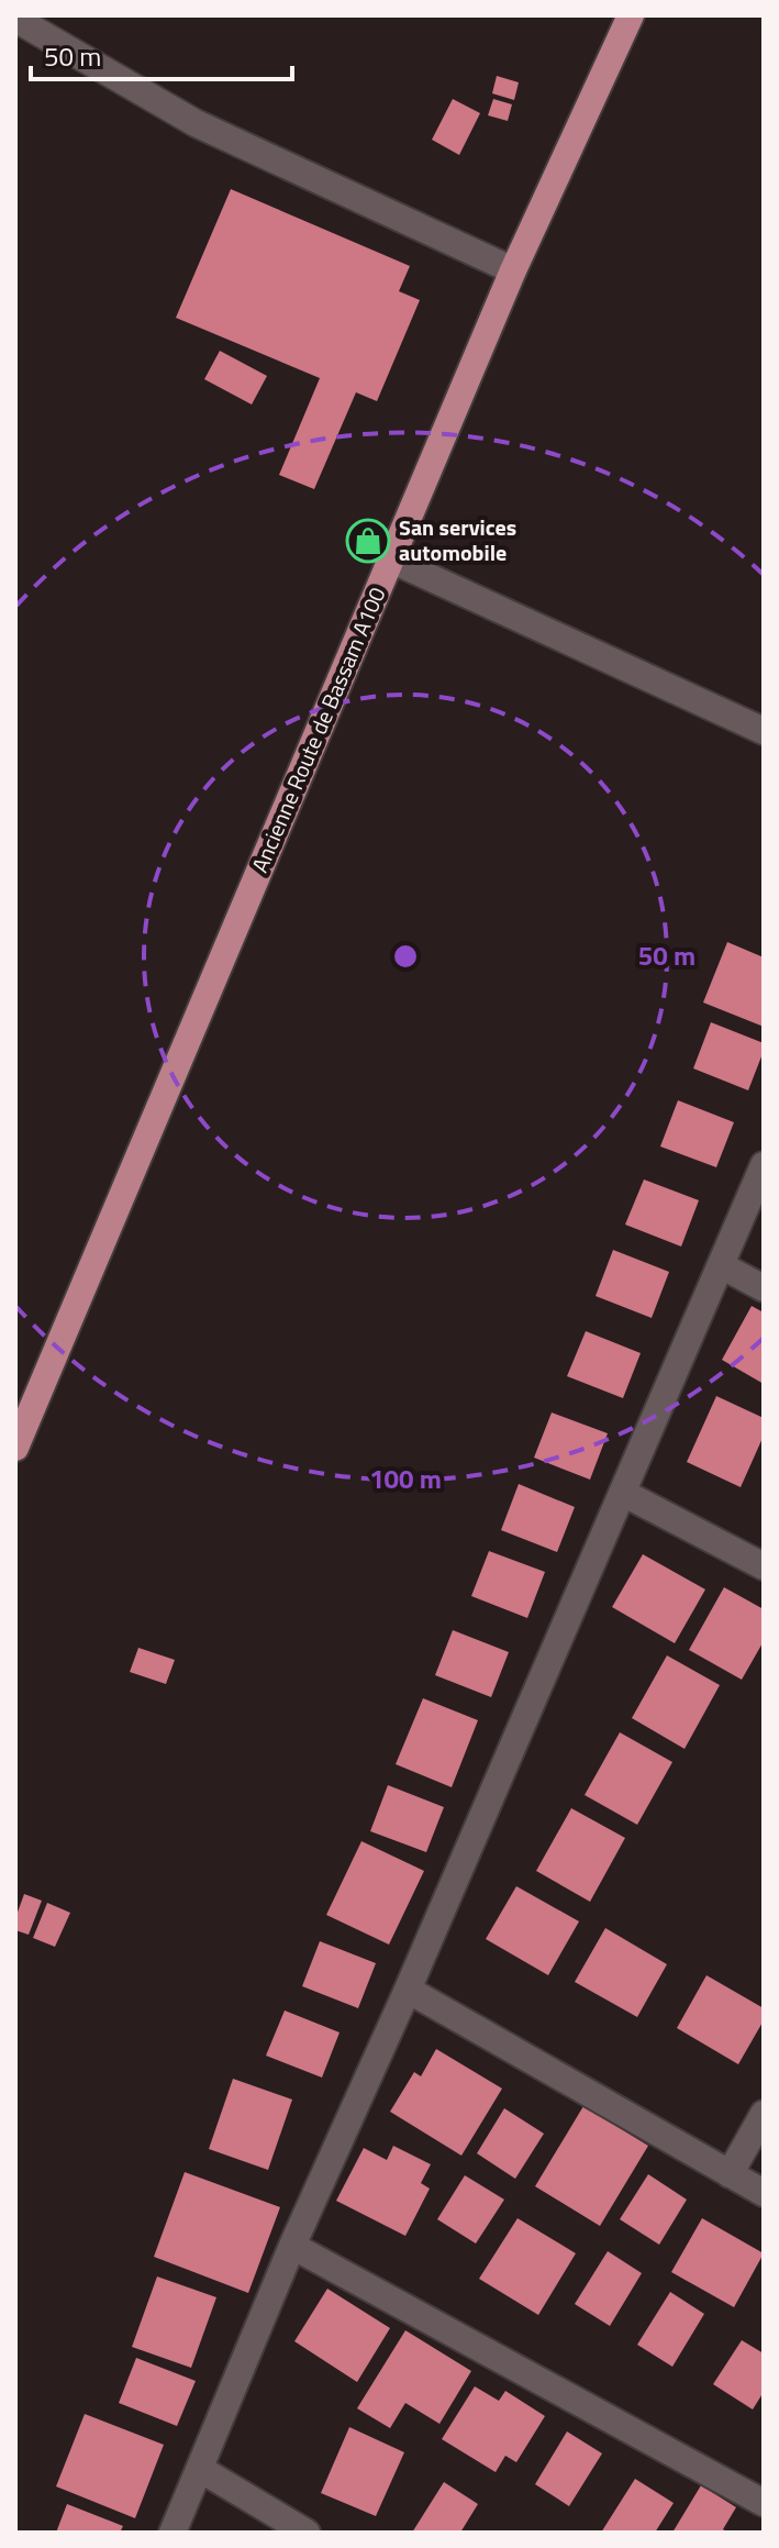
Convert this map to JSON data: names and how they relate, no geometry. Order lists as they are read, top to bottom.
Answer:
{
  "streets": {
    "main road": ["Ancienne Route de Bassam A100"]
  },
  "places": {
    "shop": ["San services automobile"]
  },
  "scale_bar": "50 m",
  "rings": ["50 m", "100 m"]
}
